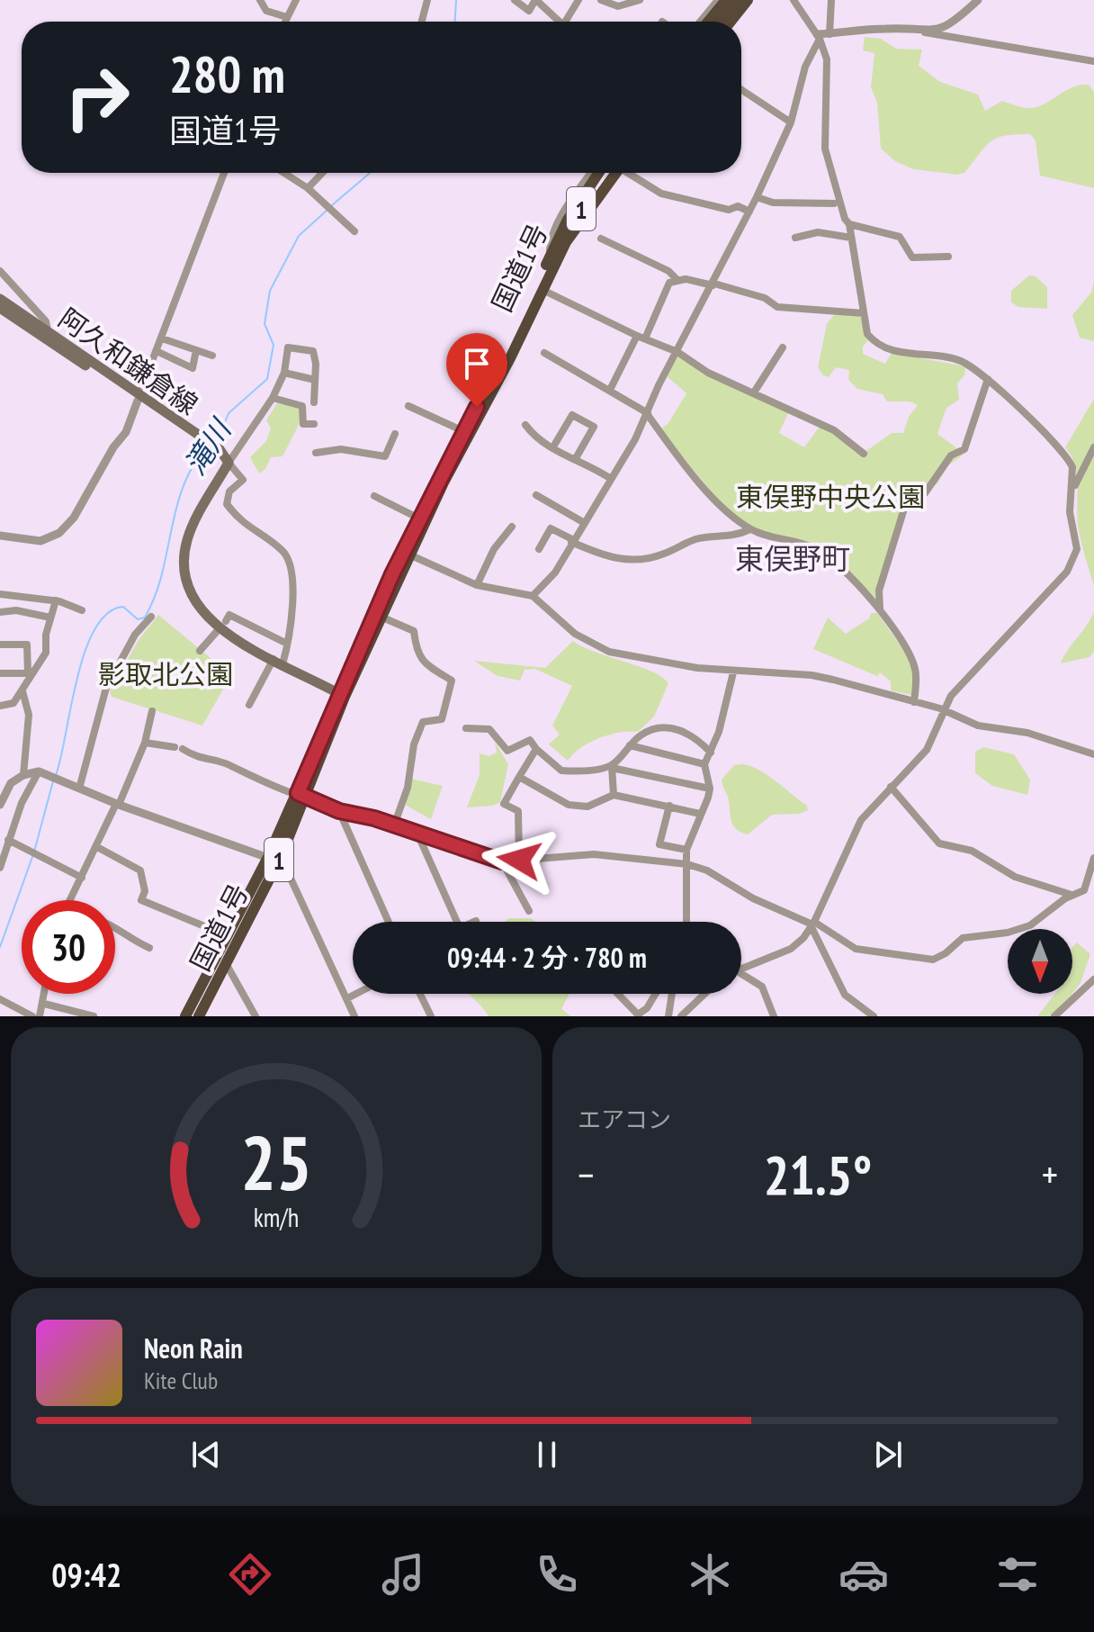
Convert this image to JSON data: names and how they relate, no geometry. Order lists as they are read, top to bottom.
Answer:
{
  "streets": {
    "highway": ["1", "国道1号"],
    "main road": ["阿久和鎌倉線"]
  },
  "crossings": [
    ["1", "国道1号"]
  ],
  "districts": ["東俣野町"],
  "water": ["滝川"],
  "parks": ["東俣野中央公園", "影取北公園"],
  "north": "bottom",
  "page": {
    "turn": ["280 m", "国道1号"],
    "limit": "30",
    "trip": "09:44 · 2 分 · 780 m",
    "tile": "エアコン",
    "heat": ["−", "21.5°", "+"],
    "song": ["Neon Rain", "Kite Club"],
    "tabs": "09:42",
    "gauge": ["25", "km/h"]
  }
}
